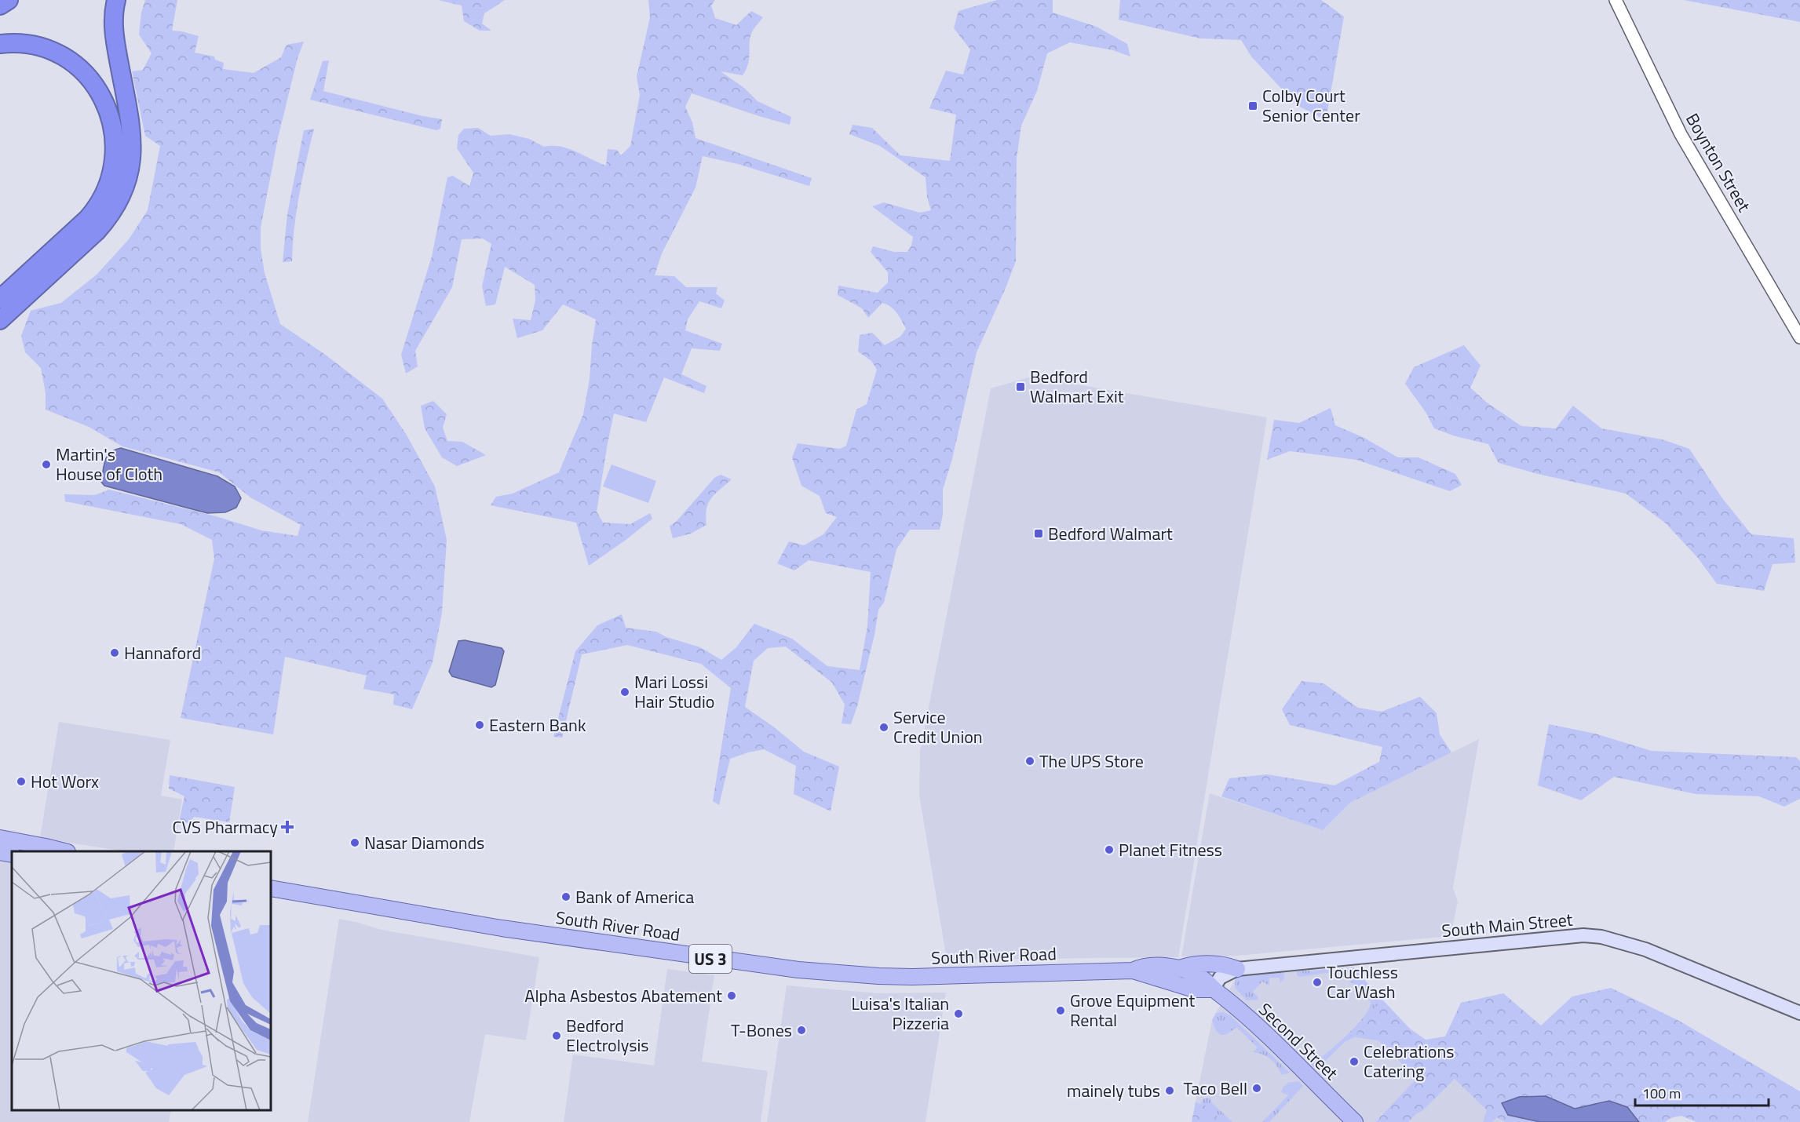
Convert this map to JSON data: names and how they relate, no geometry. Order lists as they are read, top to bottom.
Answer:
{
  "streets": {
    "main road": [
      "South Main Street",
      "South River Road",
      "US 3",
      "Second Street"
    ],
    "street": ["Boynton Street"]
  },
  "crossings": [
    ["South Main Street", "South River Road"],
    ["South Main Street", "Second Street"],
    ["South River Road", "Second Street"]
  ],
  "places": {
    "transit": ["Colby Court Senior Center", "Bedford Walmart Exit", "Bedford Walmart"],
    "other": [
      "Martin's House of Cloth",
      "Hannaford",
      "Mari Lossi Hair Studio",
      "Eastern Bank",
      "Service Credit Union",
      "The UPS Store",
      "Hot Worx",
      "Nasar Diamonds",
      "Planet Fitness",
      "Bank of America",
      "Touchless Car Wash",
      "Alpha Asbestos Abatement",
      "Grove Equipment Rental",
      "Luisa's Italian Pizzeria",
      "T-Bones",
      "Bedford Electrolysis",
      "Celebrations Catering",
      "Taco Bell",
      "mainely tubs"
    ],
    "health": ["CVS Pharmacy"]
  },
  "scale_bar": "100 m"
}
